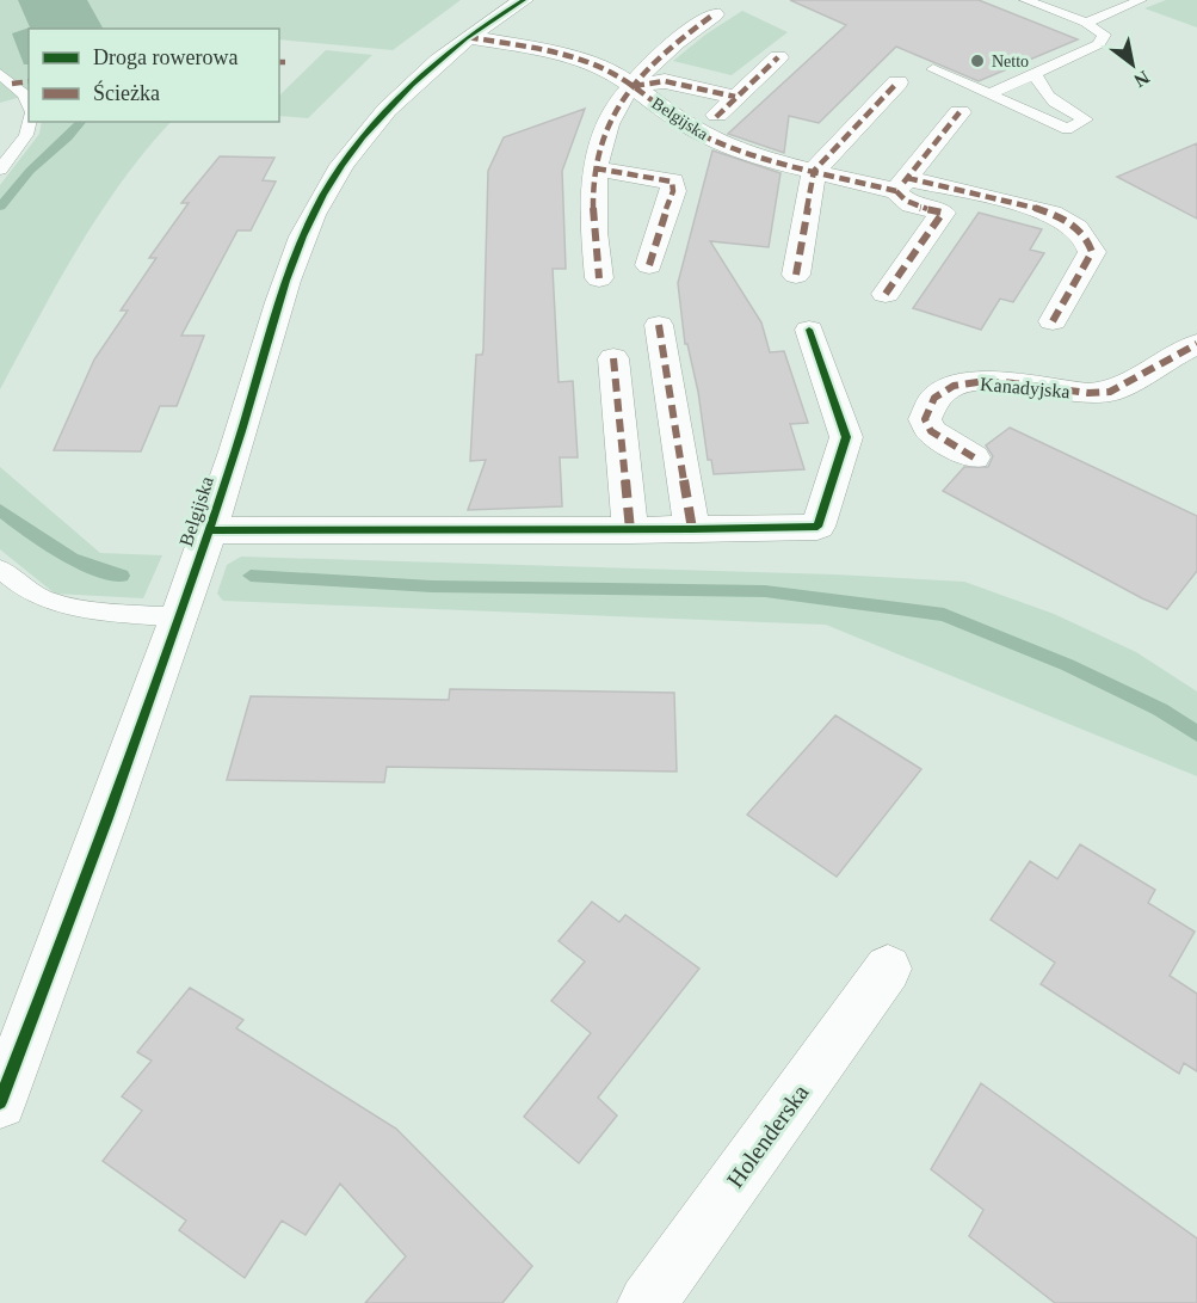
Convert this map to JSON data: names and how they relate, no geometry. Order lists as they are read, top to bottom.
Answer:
{
  "streets": {
    "street": ["Belgijska", "Kanadyjska", "Holenderska"]
  },
  "places": ["Netto"],
  "legend": ["Droga rowerowa", "Ścieżka"],
  "north": "bottom right"
}
